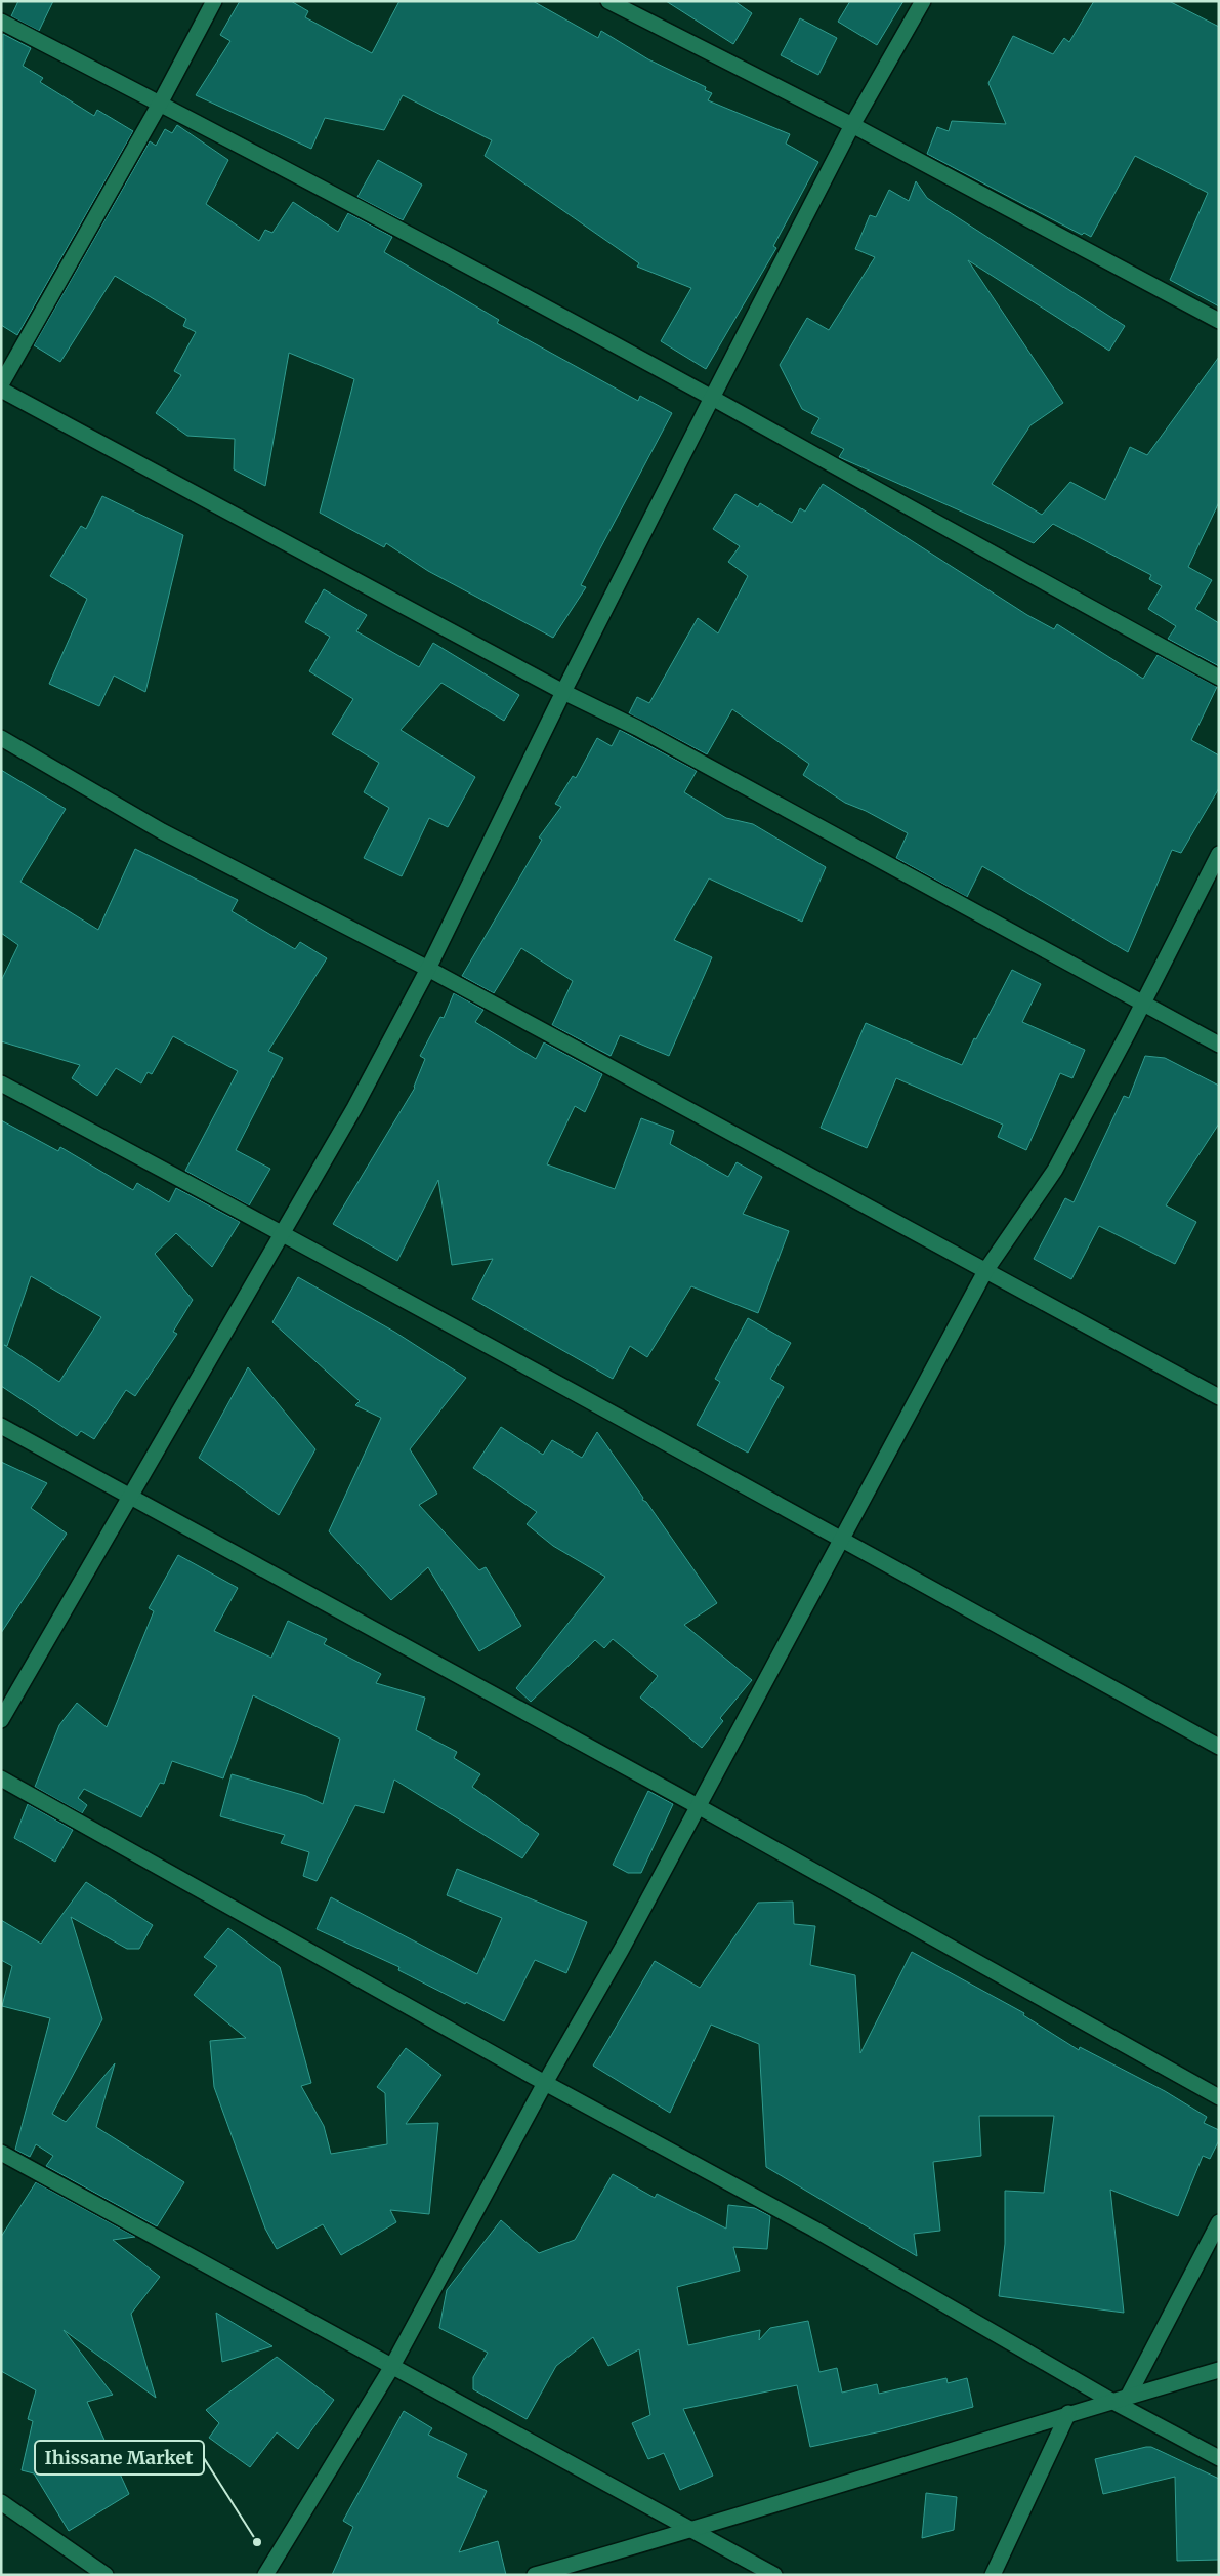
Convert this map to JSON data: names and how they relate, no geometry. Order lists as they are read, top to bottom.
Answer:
{
  "places": ["Ihissane Market"]
}
